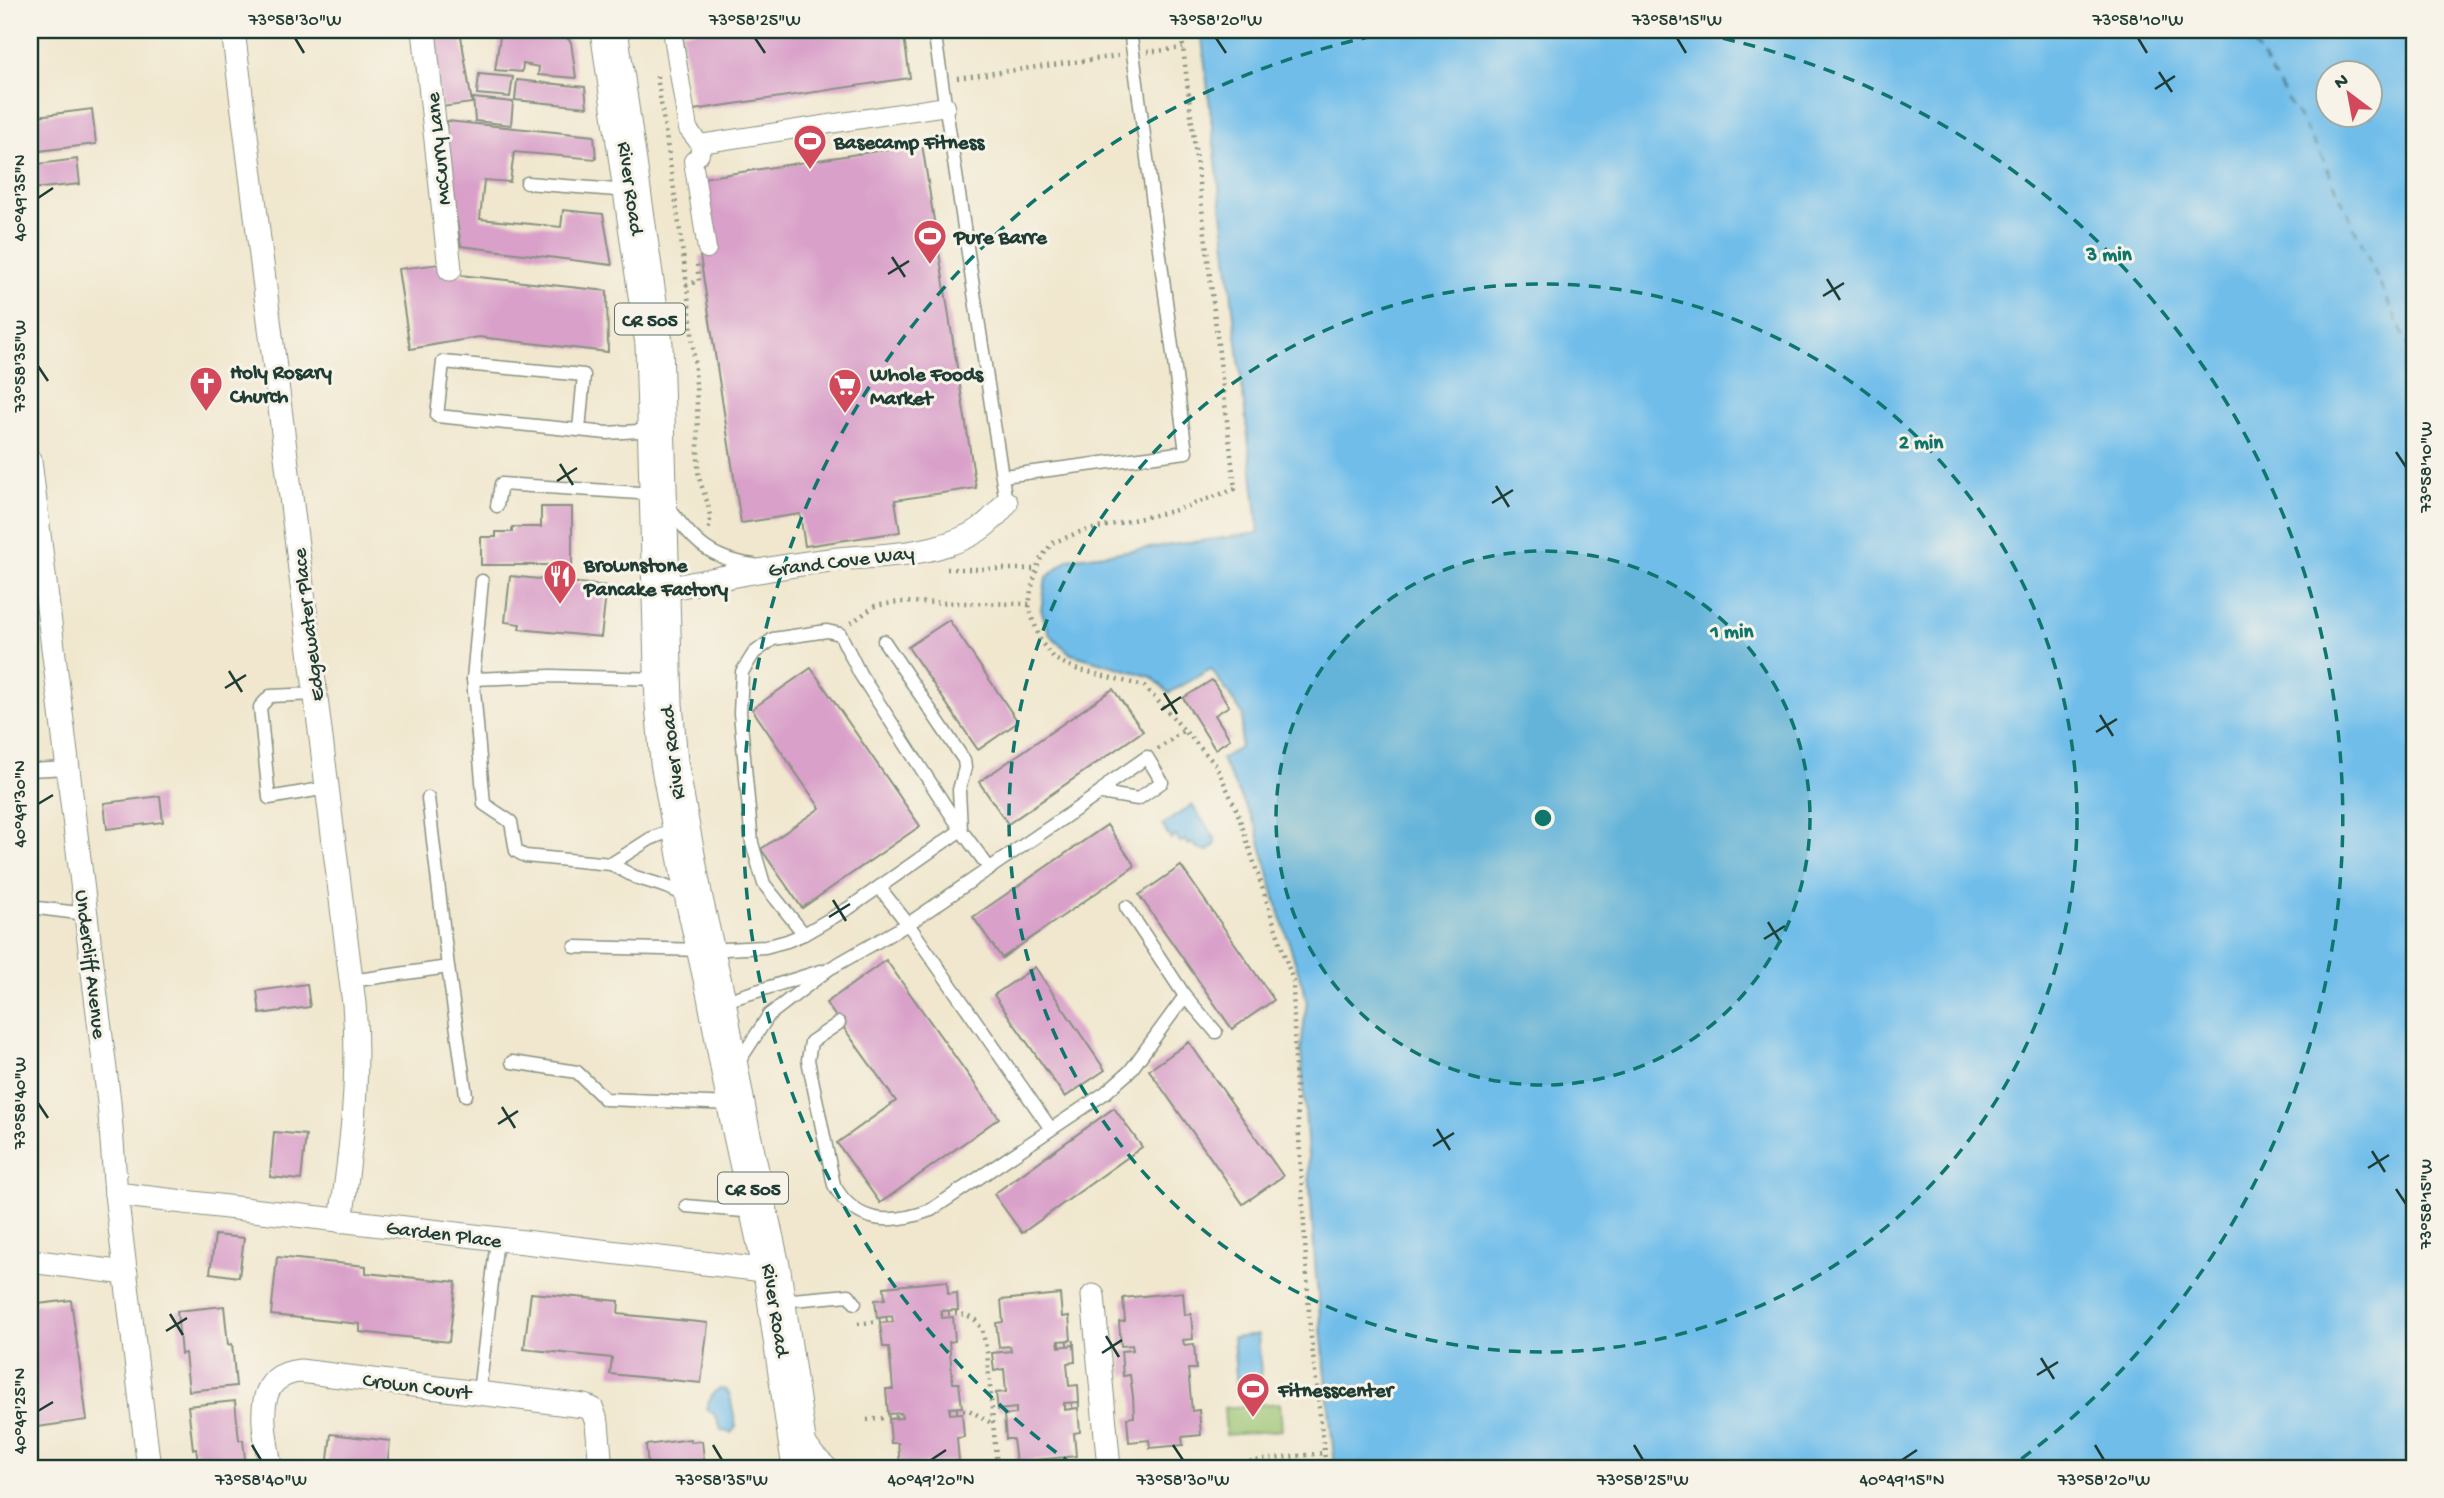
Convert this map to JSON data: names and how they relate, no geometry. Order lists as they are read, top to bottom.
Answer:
{
  "streets": {
    "main road": ["River Road", "CR 505"],
    "street": [
      "McCurry Lane",
      "Grand Cove Way",
      "Edgewater Place",
      "Undercliff Avenue",
      "Garden Place",
      "Crown Court"
    ]
  },
  "crossings": [
    ["River Road", "Grand Cove Way"],
    ["River Road", "Garden Place"],
    ["Edgewater Place", "Garden Place"],
    ["Undercliff Avenue", "Garden Place"]
  ],
  "places": {
    "sports": ["Basecamp Fitness", "Pure Barre", "Fitnesscenter"],
    "church": ["Holy Rosary Church"],
    "supermarket": ["Whole Foods Market"],
    "restaurant": ["Brownstone Pancake Factory"]
  },
  "north": "top left",
  "coordinates": [
    "73°58'30\"W",
    "73°58'25\"W",
    "73°58'20\"W",
    "73°58'15\"W",
    "73°58'10\"W",
    "40°49'35\"N",
    "73°58'35\"W",
    "40°49'30\"N",
    "73°58'40\"W",
    "40°49'25\"N",
    "40°49'20\"N",
    "40°49'15\"N"
  ],
  "rings": ["3 min", "2 min", "1 min"]
}
